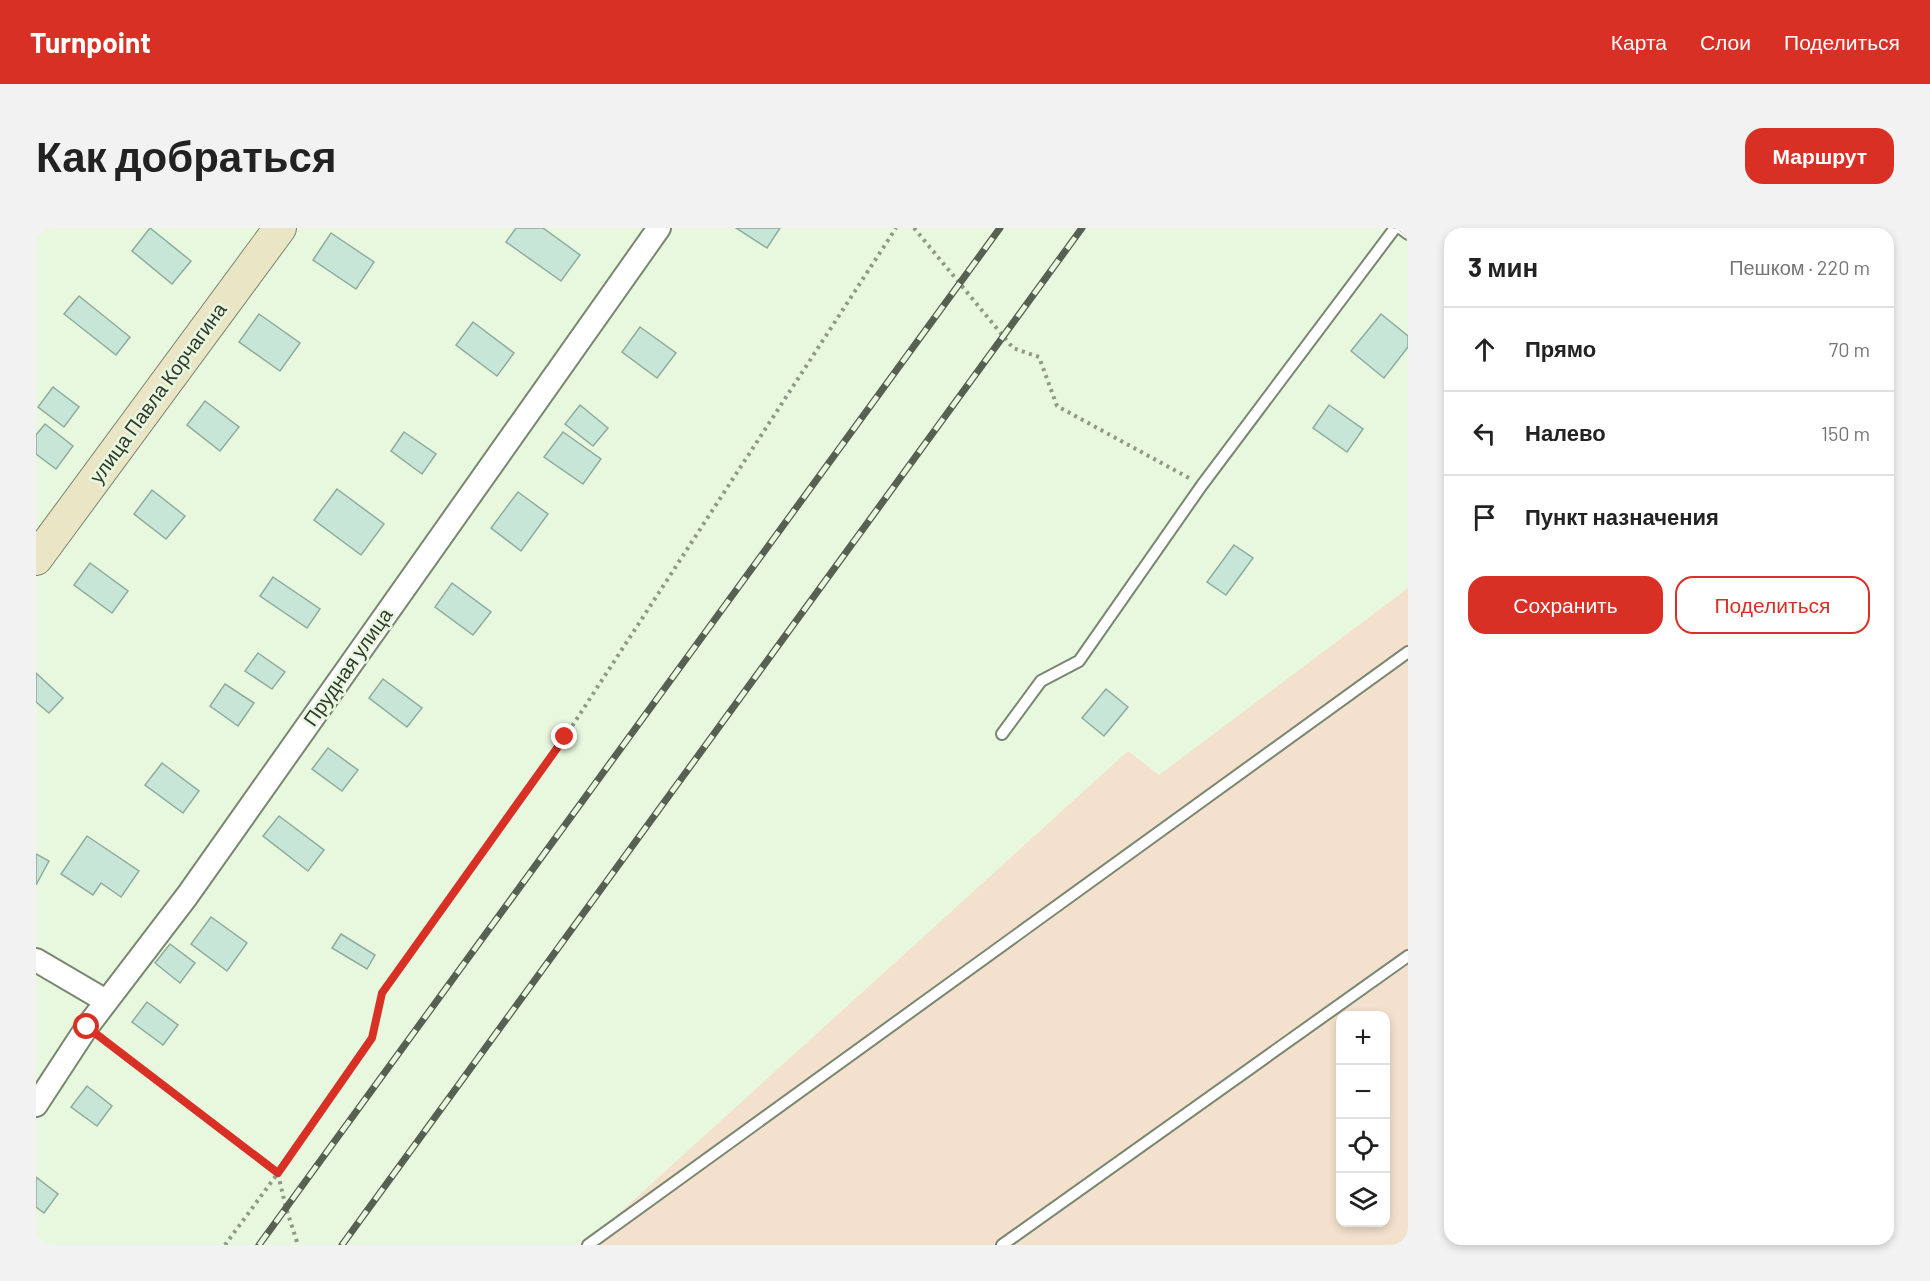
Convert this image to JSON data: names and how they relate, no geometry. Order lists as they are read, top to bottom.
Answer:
{
  "streets": {
    "main road": ["улица Павла Корчагина"],
    "street": ["Прудная улица"]
  },
  "page": {
    "header": "Turnpoint",
    "nav": ["Карта", "Слои", "Поделиться"],
    "buttons": [
      "Маршрут",
      ["Сохранить", "Поделиться"]
    ],
    "title": "Как добраться",
    "heading": ["3 мин", "Пешком · 220 m"],
    "list": [
      ["Прямо", "70 m"],
      ["Налево", "150 m"],
      "Пункт назначения"
    ],
    "map_buttons": ["+", "−"]
  }
}
